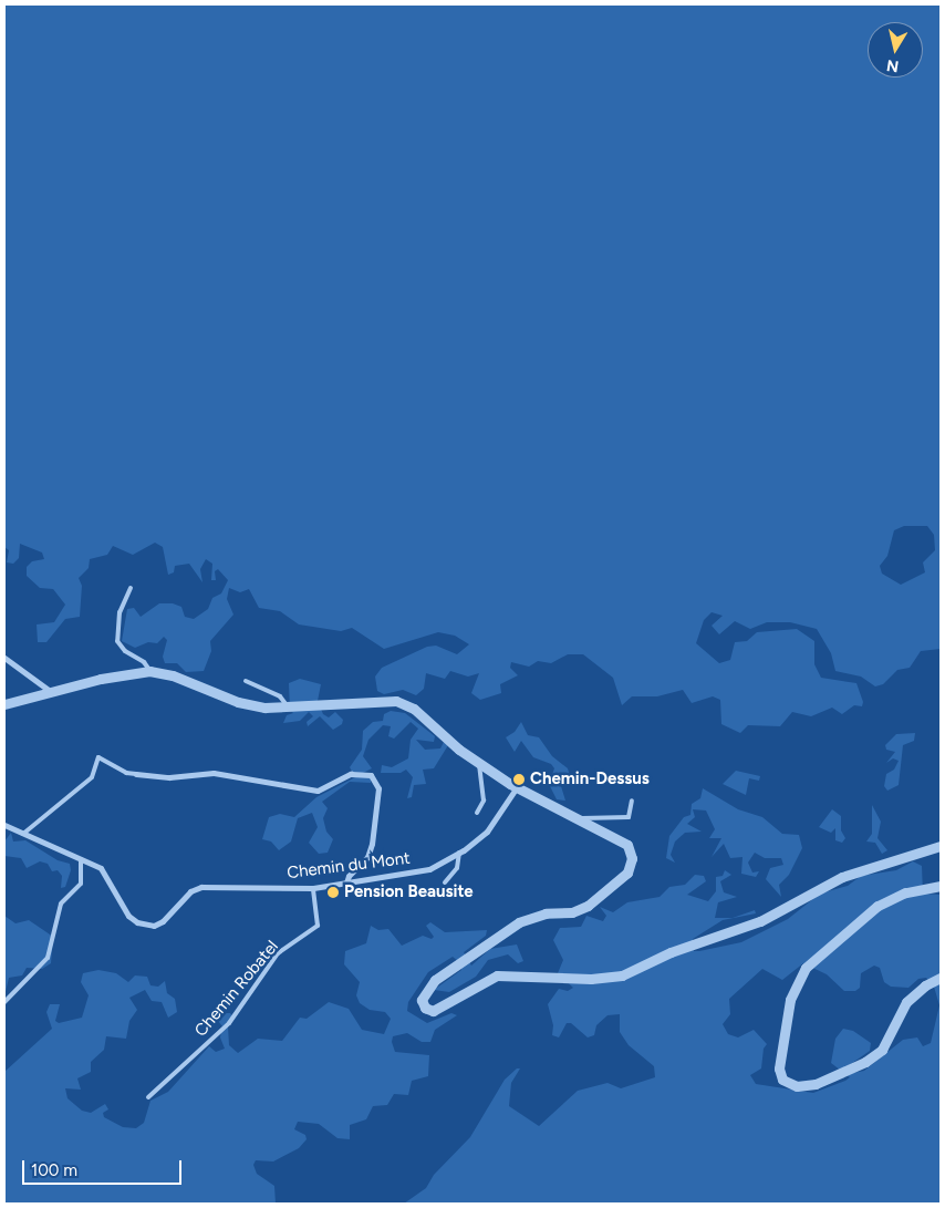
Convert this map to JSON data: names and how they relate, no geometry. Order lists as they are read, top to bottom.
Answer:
{
  "streets": {
    "street": ["Chemin du Mont"],
    "lane": ["Chemin Robatel"]
  },
  "crossings": [
    ["Chemin du Mont", "Chemin Robatel"]
  ],
  "places": ["Chemin-Dessus", "Pension Beausite"],
  "scale_bar": "100 m",
  "north": "bottom"
}
